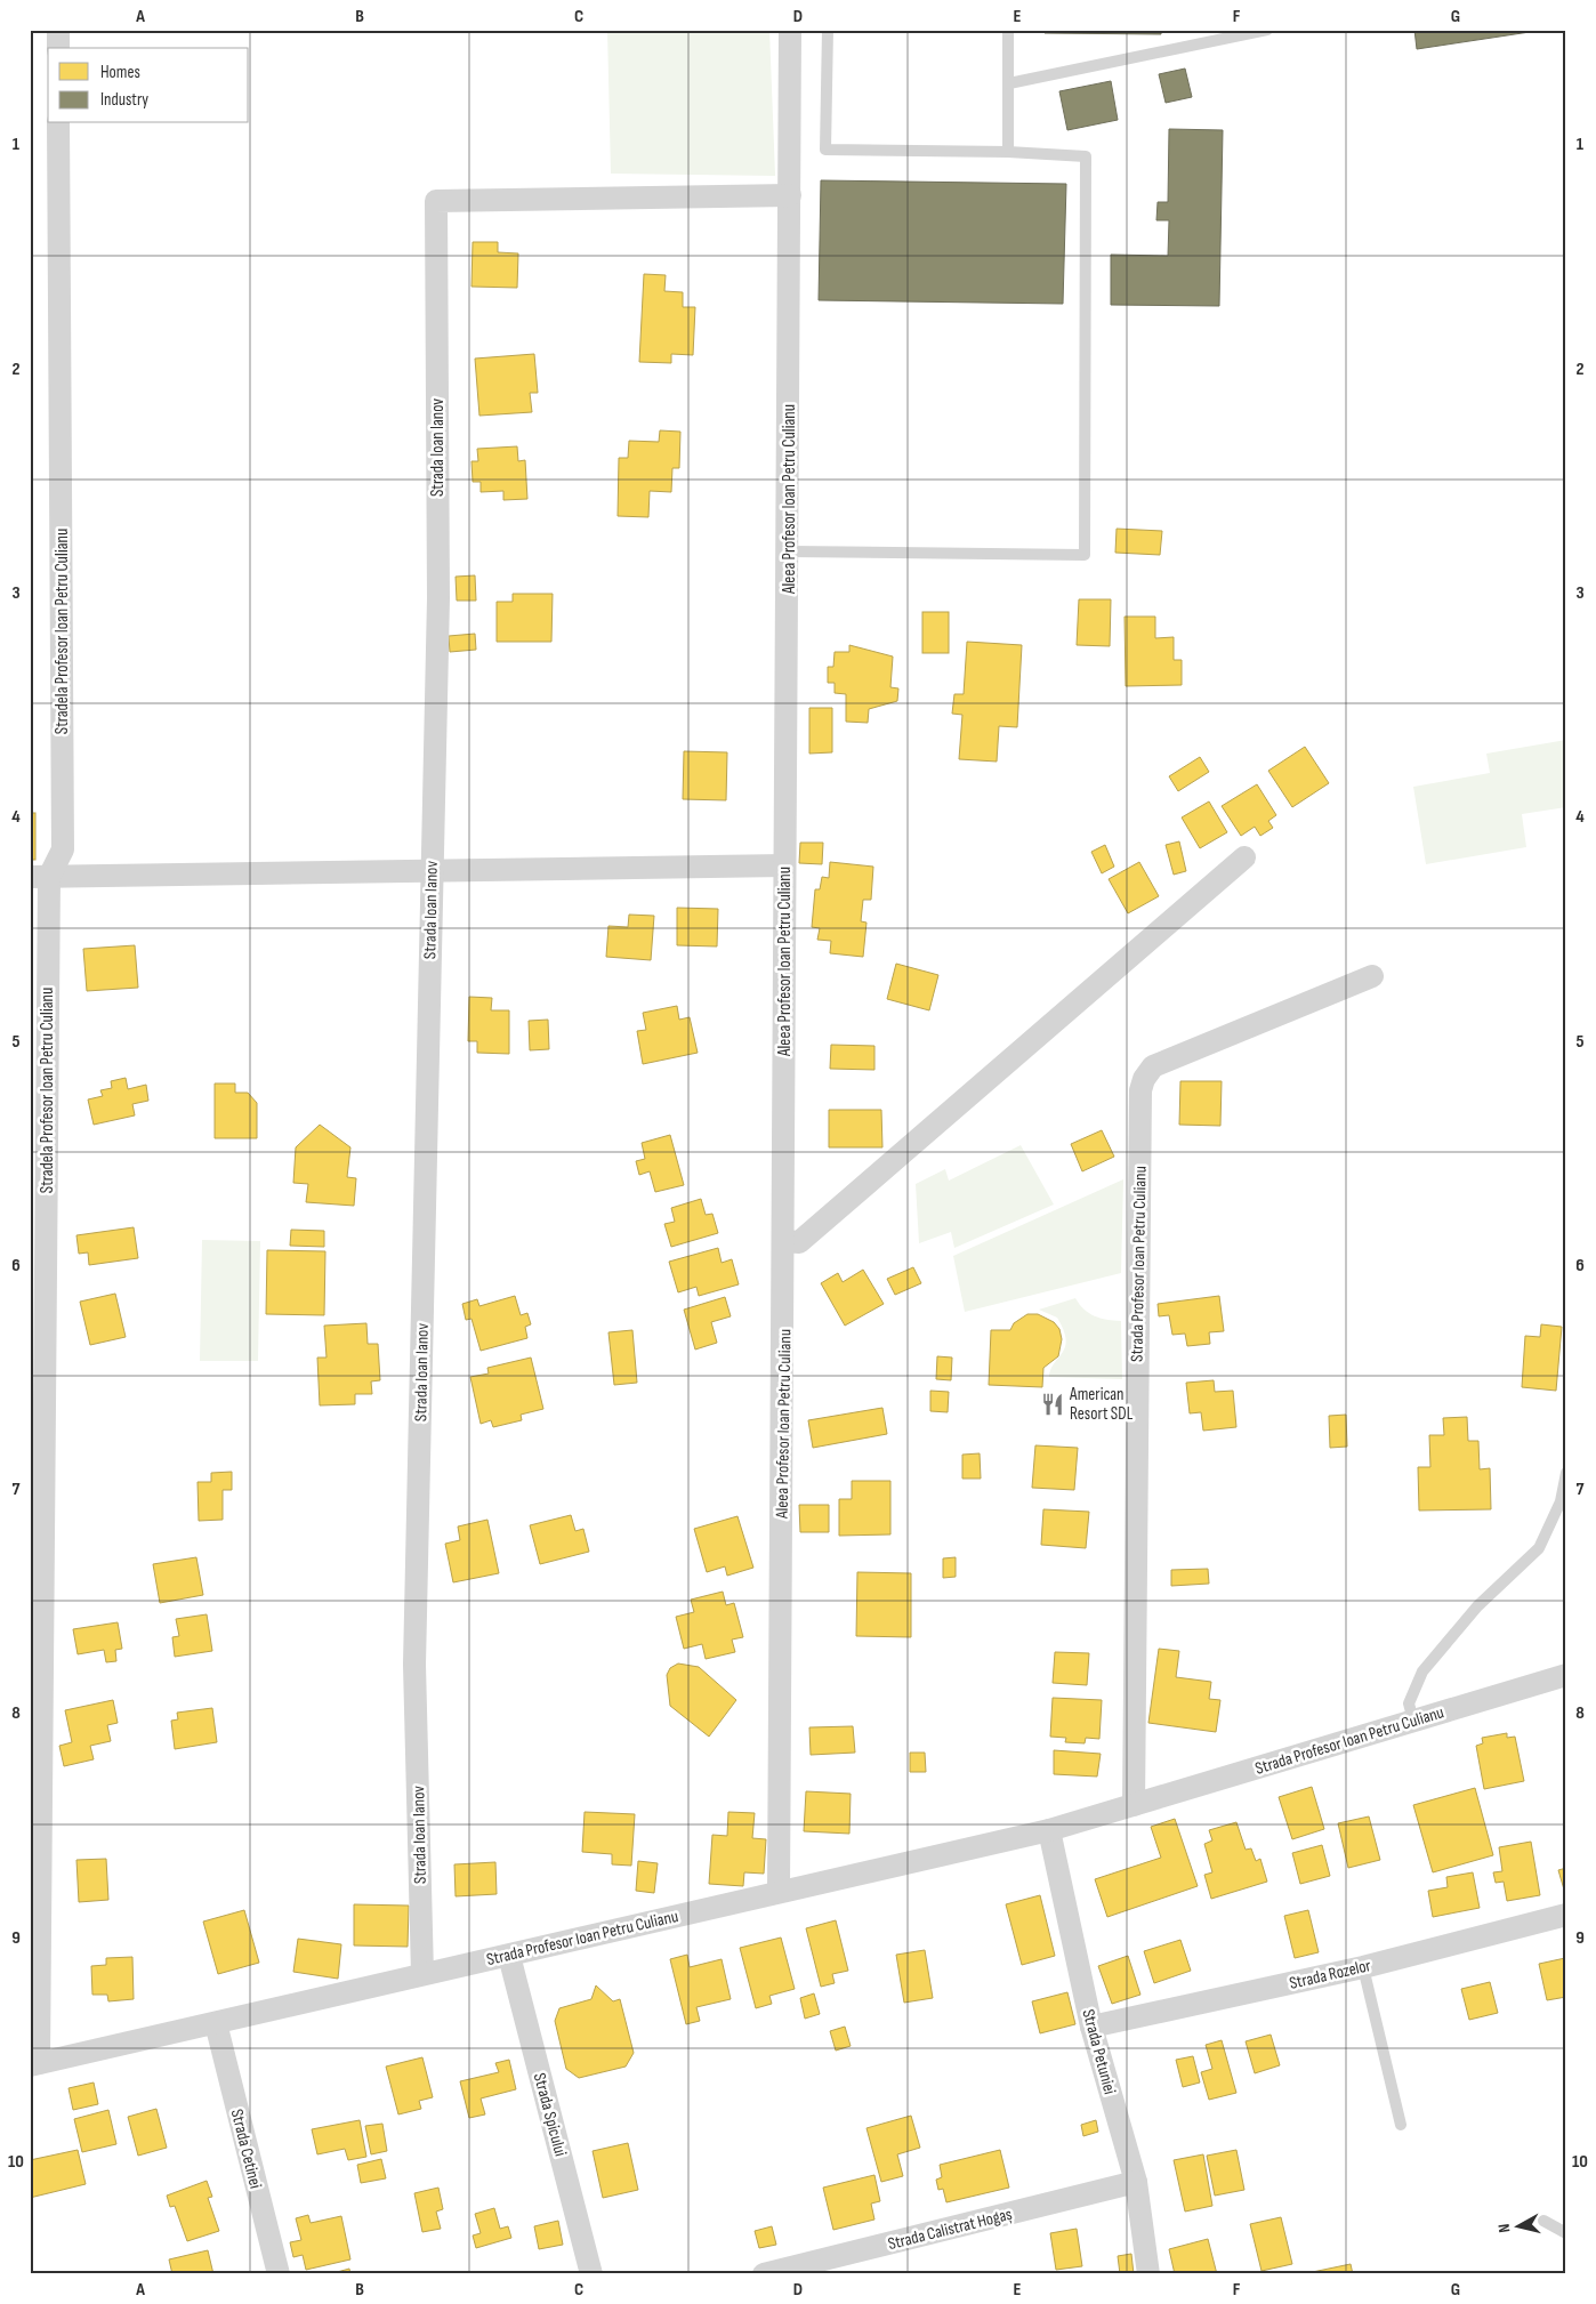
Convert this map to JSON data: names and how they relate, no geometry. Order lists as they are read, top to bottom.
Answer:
{
  "streets": {
    "street": [
      "Strada Ioan Ianov",
      "Aleea Profesor Ioan Petru Culianu",
      "Stradela Profesor Ioan Petru Culianu",
      "Strada Profesor Ioan Petru Culianu",
      "Strada Rozelor",
      "Strada Petuniei",
      "Strada Spicului",
      "Strada Cetinei",
      "Strada Calistrat Hogaș"
    ]
  },
  "crossings": [
    ["Strada Ioan Ianov", "Aleea Profesor Ioan Petru Culianu"],
    ["Strada Ioan Ianov", "Strada Profesor Ioan Petru Culianu"],
    ["Aleea Profesor Ioan Petru Culianu", "Strada Profesor Ioan Petru Culianu"],
    ["Stradela Profesor Ioan Petru Culianu", "Strada Profesor Ioan Petru Culianu"],
    ["Strada Profesor Ioan Petru Culianu", "Strada Petuniei"],
    ["Strada Profesor Ioan Petru Culianu", "Strada Spicului"],
    ["Strada Profesor Ioan Petru Culianu", "Strada Cetinei"],
    ["Strada Rozelor", "Strada Petuniei"],
    ["Strada Petuniei", "Strada Calistrat Hogaș"]
  ],
  "places": {
    "restaurant": ["American Resort SDL"]
  },
  "legend": ["Homes", "Industry"],
  "north": "left",
  "grid": {
    "columns": [
      "A",
      "B",
      "C",
      "D",
      "E",
      "F",
      "G"
    ],
    "rows": [
      "1",
      "2",
      "3",
      "4",
      "5",
      "6",
      "7",
      "8",
      "9",
      "10"
    ]
  }
}
